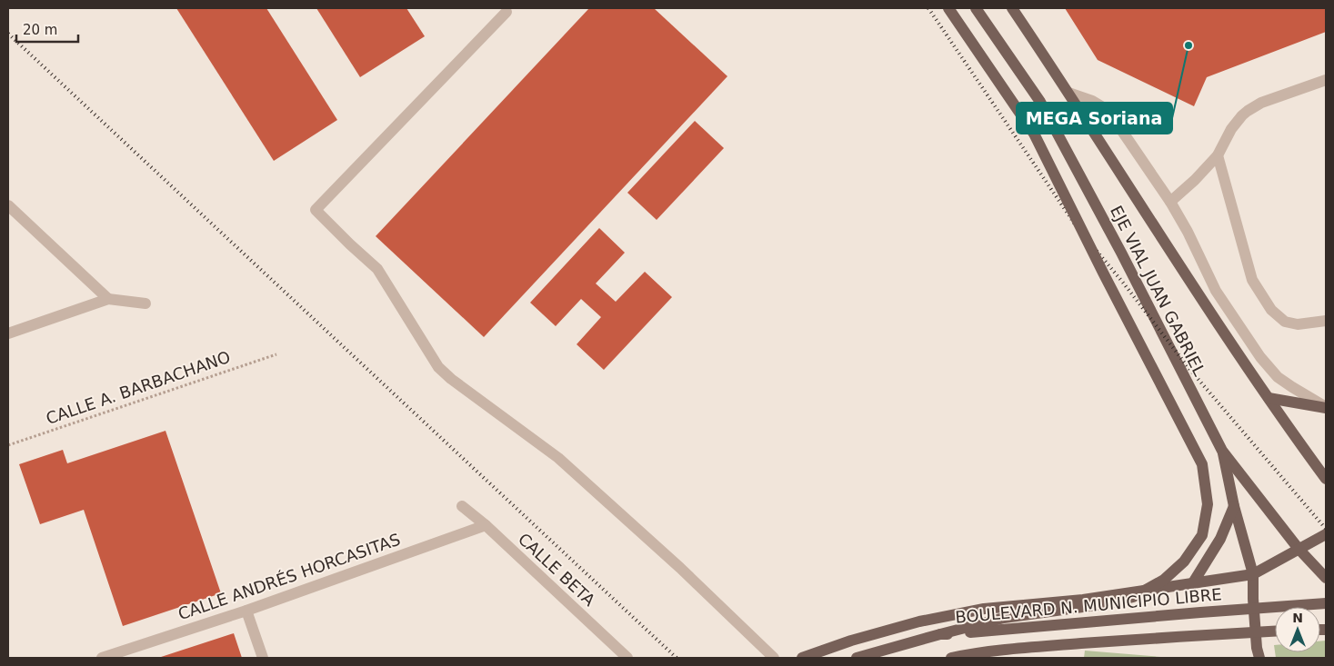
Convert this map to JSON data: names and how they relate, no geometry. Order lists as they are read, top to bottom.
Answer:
{
  "streets": {
    "main road": ["EJE VIAL JUAN GABRIEL", "BOULEVARD N. MUNICIPIO LIBRE"],
    "street": ["CALLE BETA", "CALLE ANDRÉS HORCASITAS"],
    "path": ["CALLE A. BARBACHANO"]
  },
  "crossings": [
    ["CALLE BETA", "CALLE ANDRÉS HORCASITAS"]
  ],
  "places": ["MEGA Soriana"],
  "scale_bar": "20 m",
  "north": "top"
}
